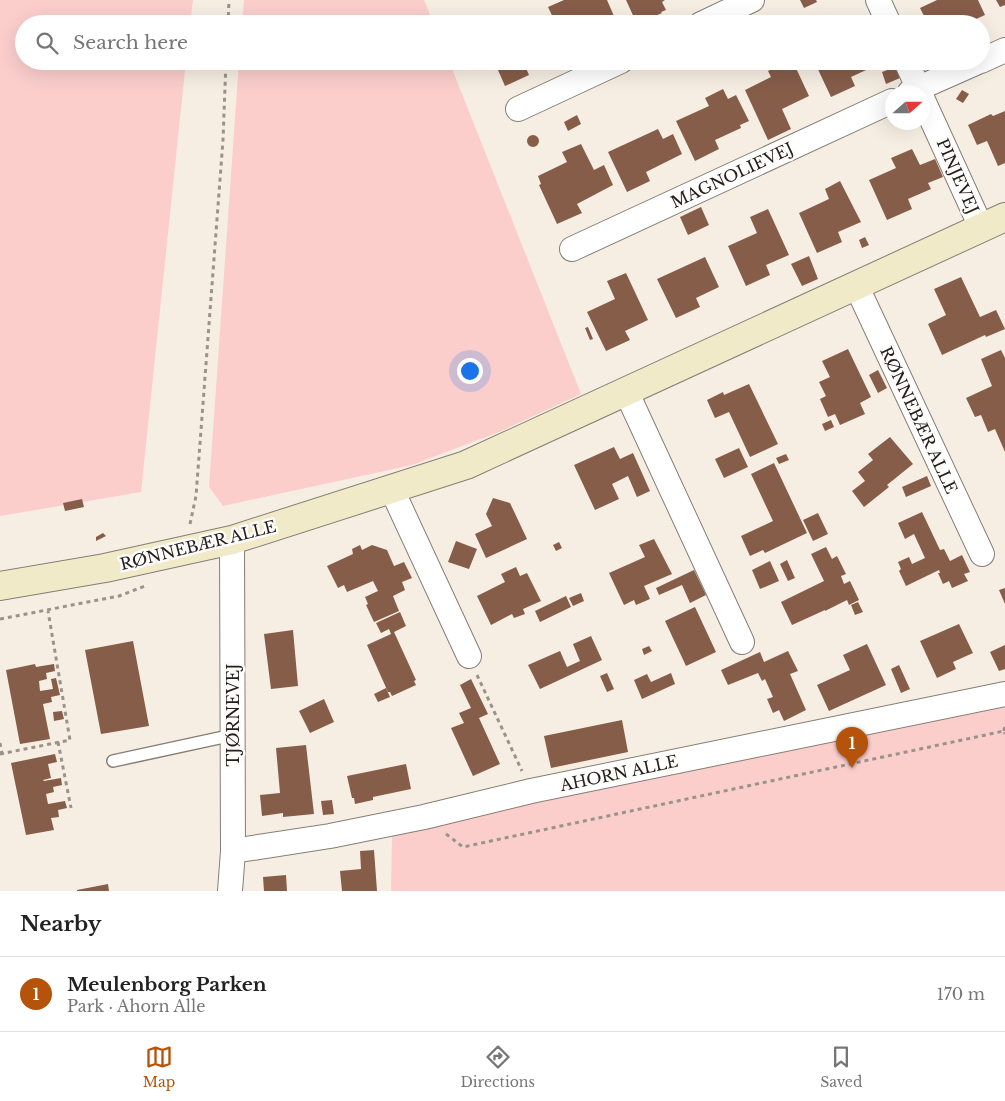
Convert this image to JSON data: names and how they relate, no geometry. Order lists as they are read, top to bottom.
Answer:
{
  "streets": {
    "main road": ["RØNNEBÆR ALLE"],
    "street": [
      "MAGNOLIEVEJ",
      "PINJEVEJ",
      "TJØRNEVEJ",
      "AHORN ALLE"
    ]
  },
  "crossings": [
    ["PINJEVEJ", "RØNNEBÆR ALLE"],
    ["RØNNEBÆR ALLE", "TJØRNEVEJ"],
    ["TJØRNEVEJ", "AHORN ALLE"]
  ],
  "north": "right",
  "page": {
    "search": "Search here",
    "pins": "1",
    "heading": "Nearby",
    "list": [
      {
        "mark": "1",
        "name": "Meulenborg Parken",
        "note": "Park · Ahorn Alle",
        "value": "170 m"
      }
    ],
    "nav": ["Map", "Directions", "Saved"]
  }
}
